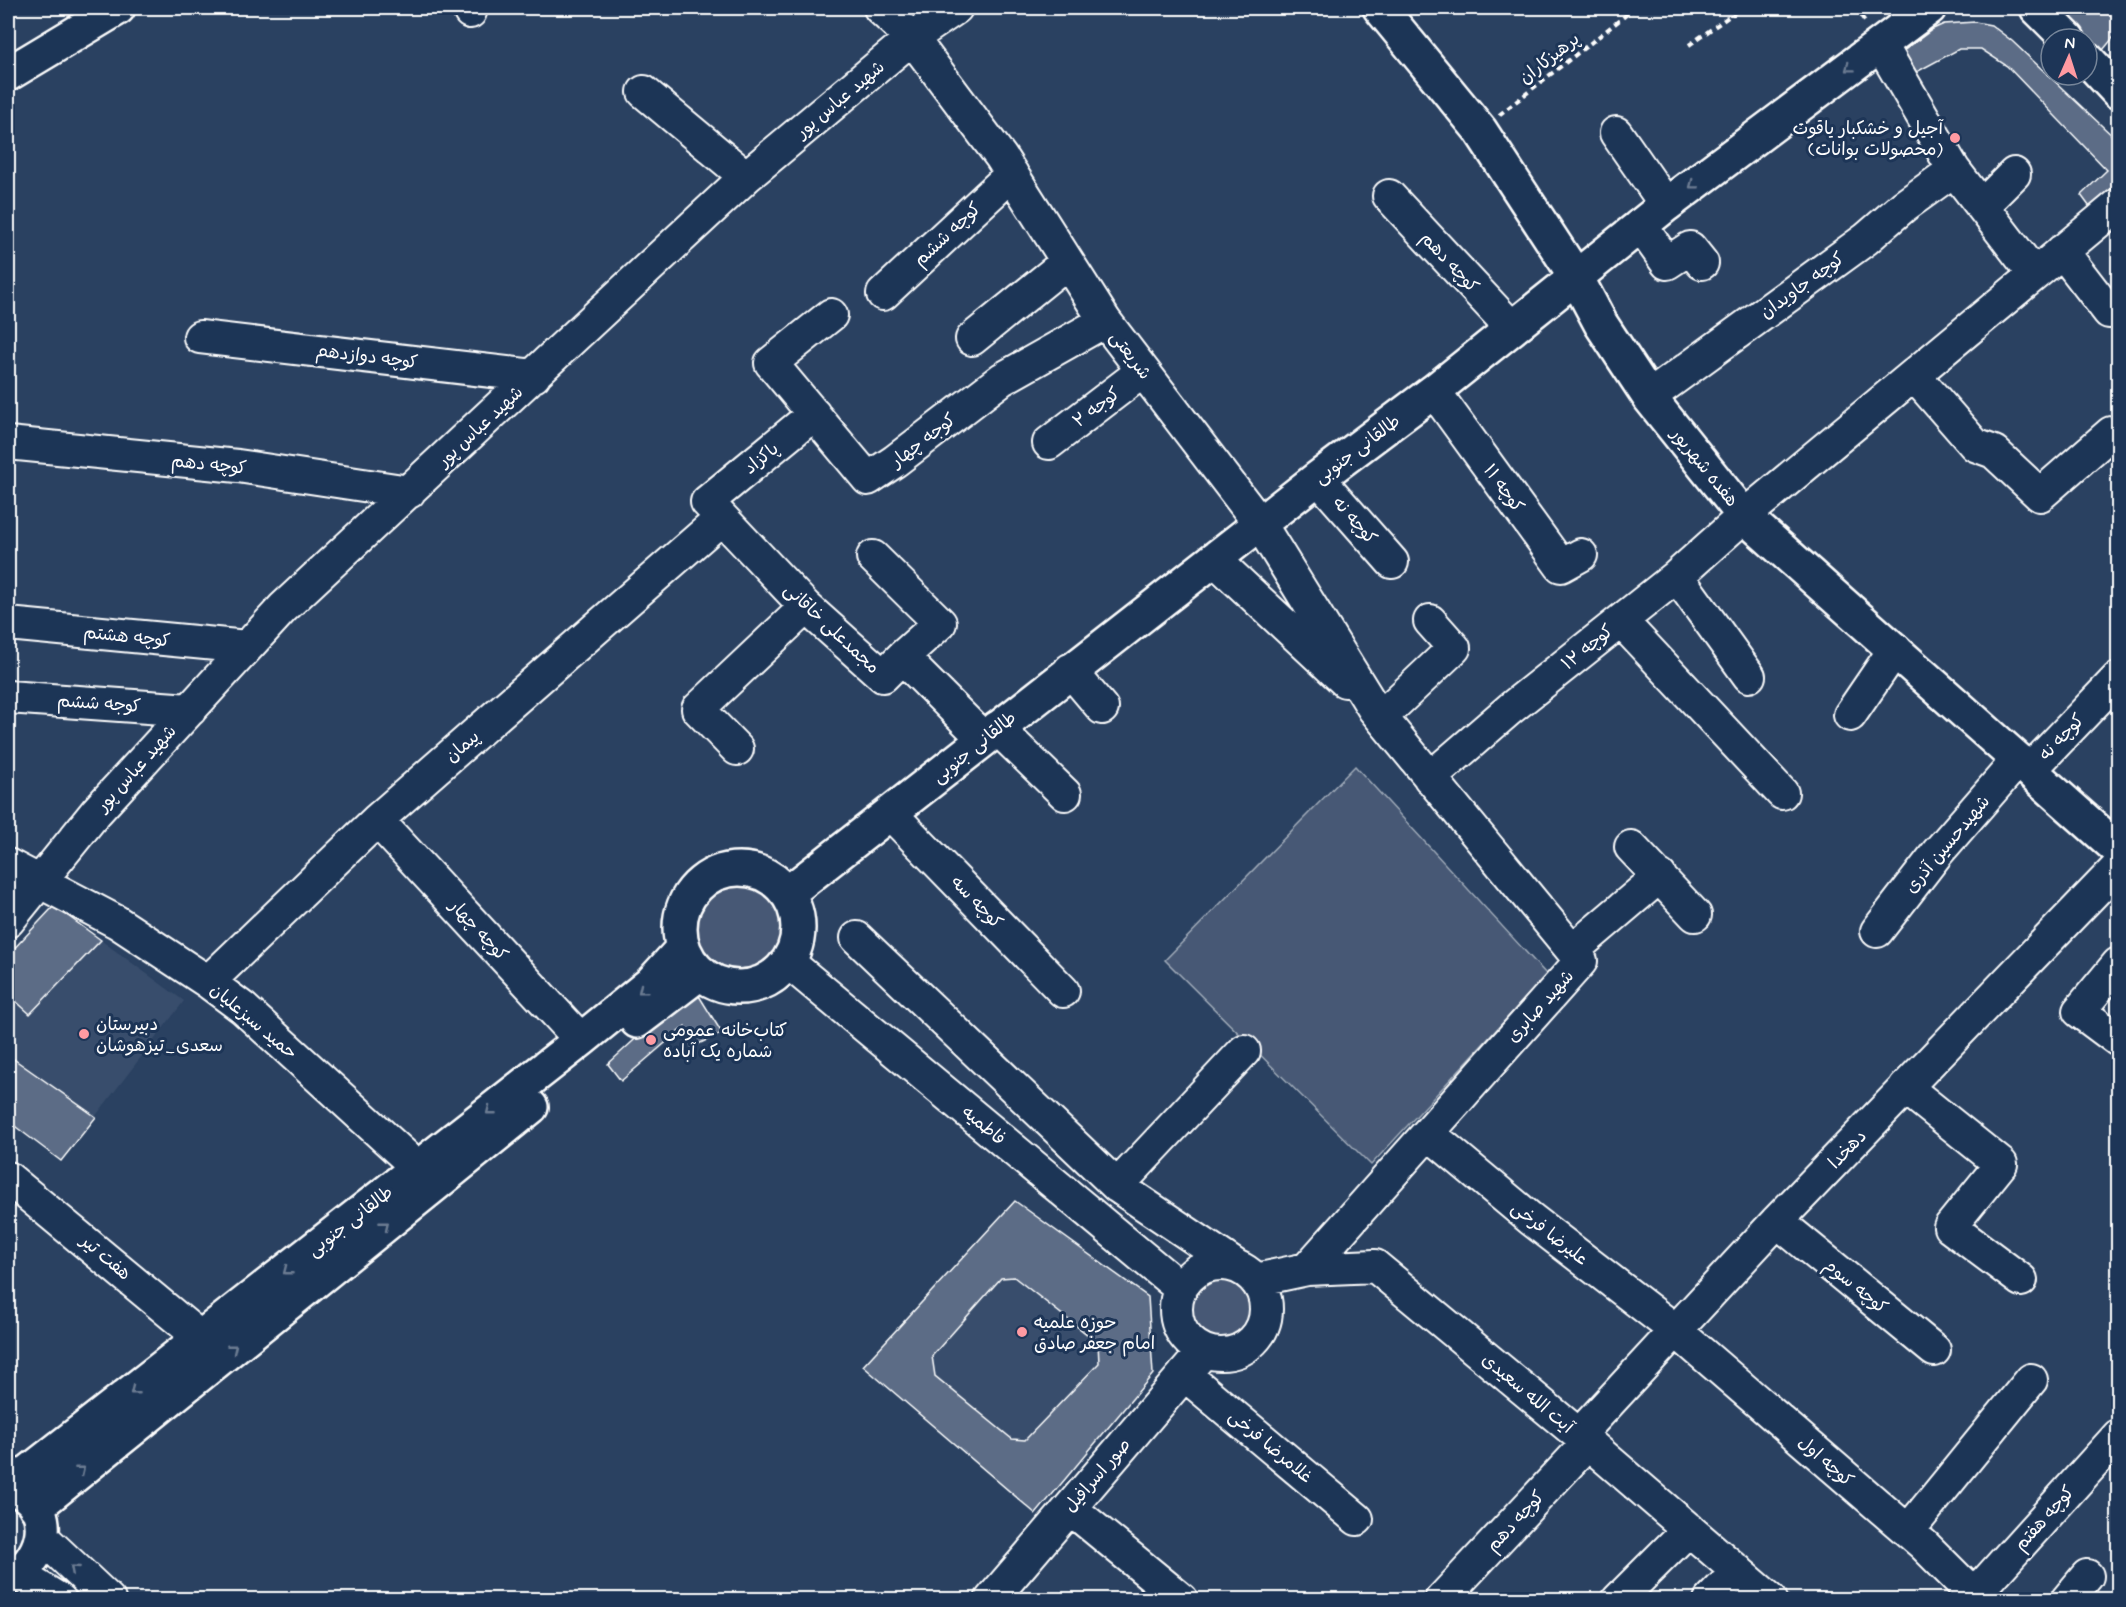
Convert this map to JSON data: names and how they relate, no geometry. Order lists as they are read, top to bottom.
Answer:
{
  "streets": {
    "main road": ["طالقانی جنوبی", "هفده شهریور"],
    "street": [
      "شهید عباس پور",
      "کوچه ششم",
      "کوچه دهم",
      "کوچه جاویدان",
      "شریعتی",
      "کوچه دوازدهم",
      "کوجه ۲",
      "کوجه چهار",
      "پاکزاد",
      "کوچه ۱۱",
      "کوچه نه",
      "مجمدعلی خاقانی",
      "کوچه هشتم",
      "کوچه ۱۲",
      "کوجه ششم",
      "پیمان",
      "شهیدحسین آذری",
      "کوچه سه",
      "کوچه چهار",
      "شهید صابری",
      "حمید سبزعلیان",
      "فاطمیه",
      "دهخدا",
      "علیرضا فرخی",
      "هفت تیر",
      "کوچه سوم",
      "آیت الله سعیدی",
      "غلامرضا فرخی",
      "کوچه اول",
      "صور اسرافیل",
      "کوچه هفتم"
    ],
    "path": ["پرهیزکاران"]
  },
  "crossings": [
    ["پرهیزکاران", "هفده شهریور"],
    ["شهید عباس پور", "کوچه دهم"],
    ["شهید عباس پور", "شریعتی"],
    ["شهید عباس پور", "کوچه دوازدهم"],
    ["شهید عباس پور", "کوچه هشتم"],
    ["شهید عباس پور", "کوجه ششم"],
    ["شهید عباس پور", "حمید سبزعلیان"],
    ["کوچه ششم", "شریعتی"],
    ["کوچه دهم", "طالقانی جنوبی"],
    ["کوچه دهم", "دهخدا"],
    ["کوچه دهم", "آیت الله سعیدی"],
    ["کوچه جاویدان", "هفده شهریور"],
    ["شریعتی", "کوجه ۲"],
    ["شریعتی", "کوجه چهار"],
    ["شریعتی", "طالقانی جنوبی"],
    ["شریعتی", "شهید صابری"],
    ["کوجه چهار", "پاکزاد"],
    ["طالقانی جنوبی", "هفده شهریور"],
    ["طالقانی جنوبی", "کوچه ۱۱"],
    ["طالقانی جنوبی", "کوچه نه"],
    ["طالقانی جنوبی", "مجمدعلی خاقانی"],
    ["طالقانی جنوبی", "کوچه سه"],
    ["طالقانی جنوبی", "کوچه چهار"],
    ["طالقانی جنوبی", "حمید سبزعلیان"],
    ["طالقانی جنوبی", "فاطمیه"],
    ["طالقانی جنوبی", "هفت تیر"],
    ["پاکزاد", "مجمدعلی خاقانی"],
    ["پاکزاد", "پیمان"],
    ["هفده شهریور", "کوچه نه"],
    ["هفده شهریور", "کوچه ۱۲"],
    ["هفده شهریور", "شهیدحسین آذری"],
    ["کوچه نه", "شهیدحسین آذری"],
    ["مجمدعلی خاقانی", "پیمان"],
    ["کوچه ۱۲", "شهید صابری"],
    ["پیمان", "کوچه چهار"],
    ["پیمان", "حمید سبزعلیان"],
    ["شهید صابری", "علیرضا فرخی"],
    ["شهید صابری", "آیت الله سعیدی"],
    ["فاطمیه", "آیت الله سعیدی"],
    ["فاطمیه", "غلامرضا فرخی"],
    ["فاطمیه", "صور اسرافیل"],
    ["دهخدا", "علیرضا فرخی"],
    ["دهخدا", "کوچه سوم"],
    ["دهخدا", "آیت الله سعیدی"],
    ["دهخدا", "کوچه اول"],
    ["علیرضا فرخی", "کوچه اول"],
    ["آیت الله سعیدی", "غلامرضا فرخی"],
    ["آیت الله سعیدی", "صور اسرافیل"],
    ["غلامرضا فرخی", "صور اسرافیل"],
    ["کوچه اول", "کوچه هفتم"]
  ],
  "places": [
    "آجیل و خشکبار یاقوت (محصولات بوانات)",
    "دبیرستان سعدی_تیزهوشان",
    "کتاب‌خانه عمومی شماره یک آباده",
    "حوزه علمیه امام جعفر صادق"
  ],
  "north": "top"
}
